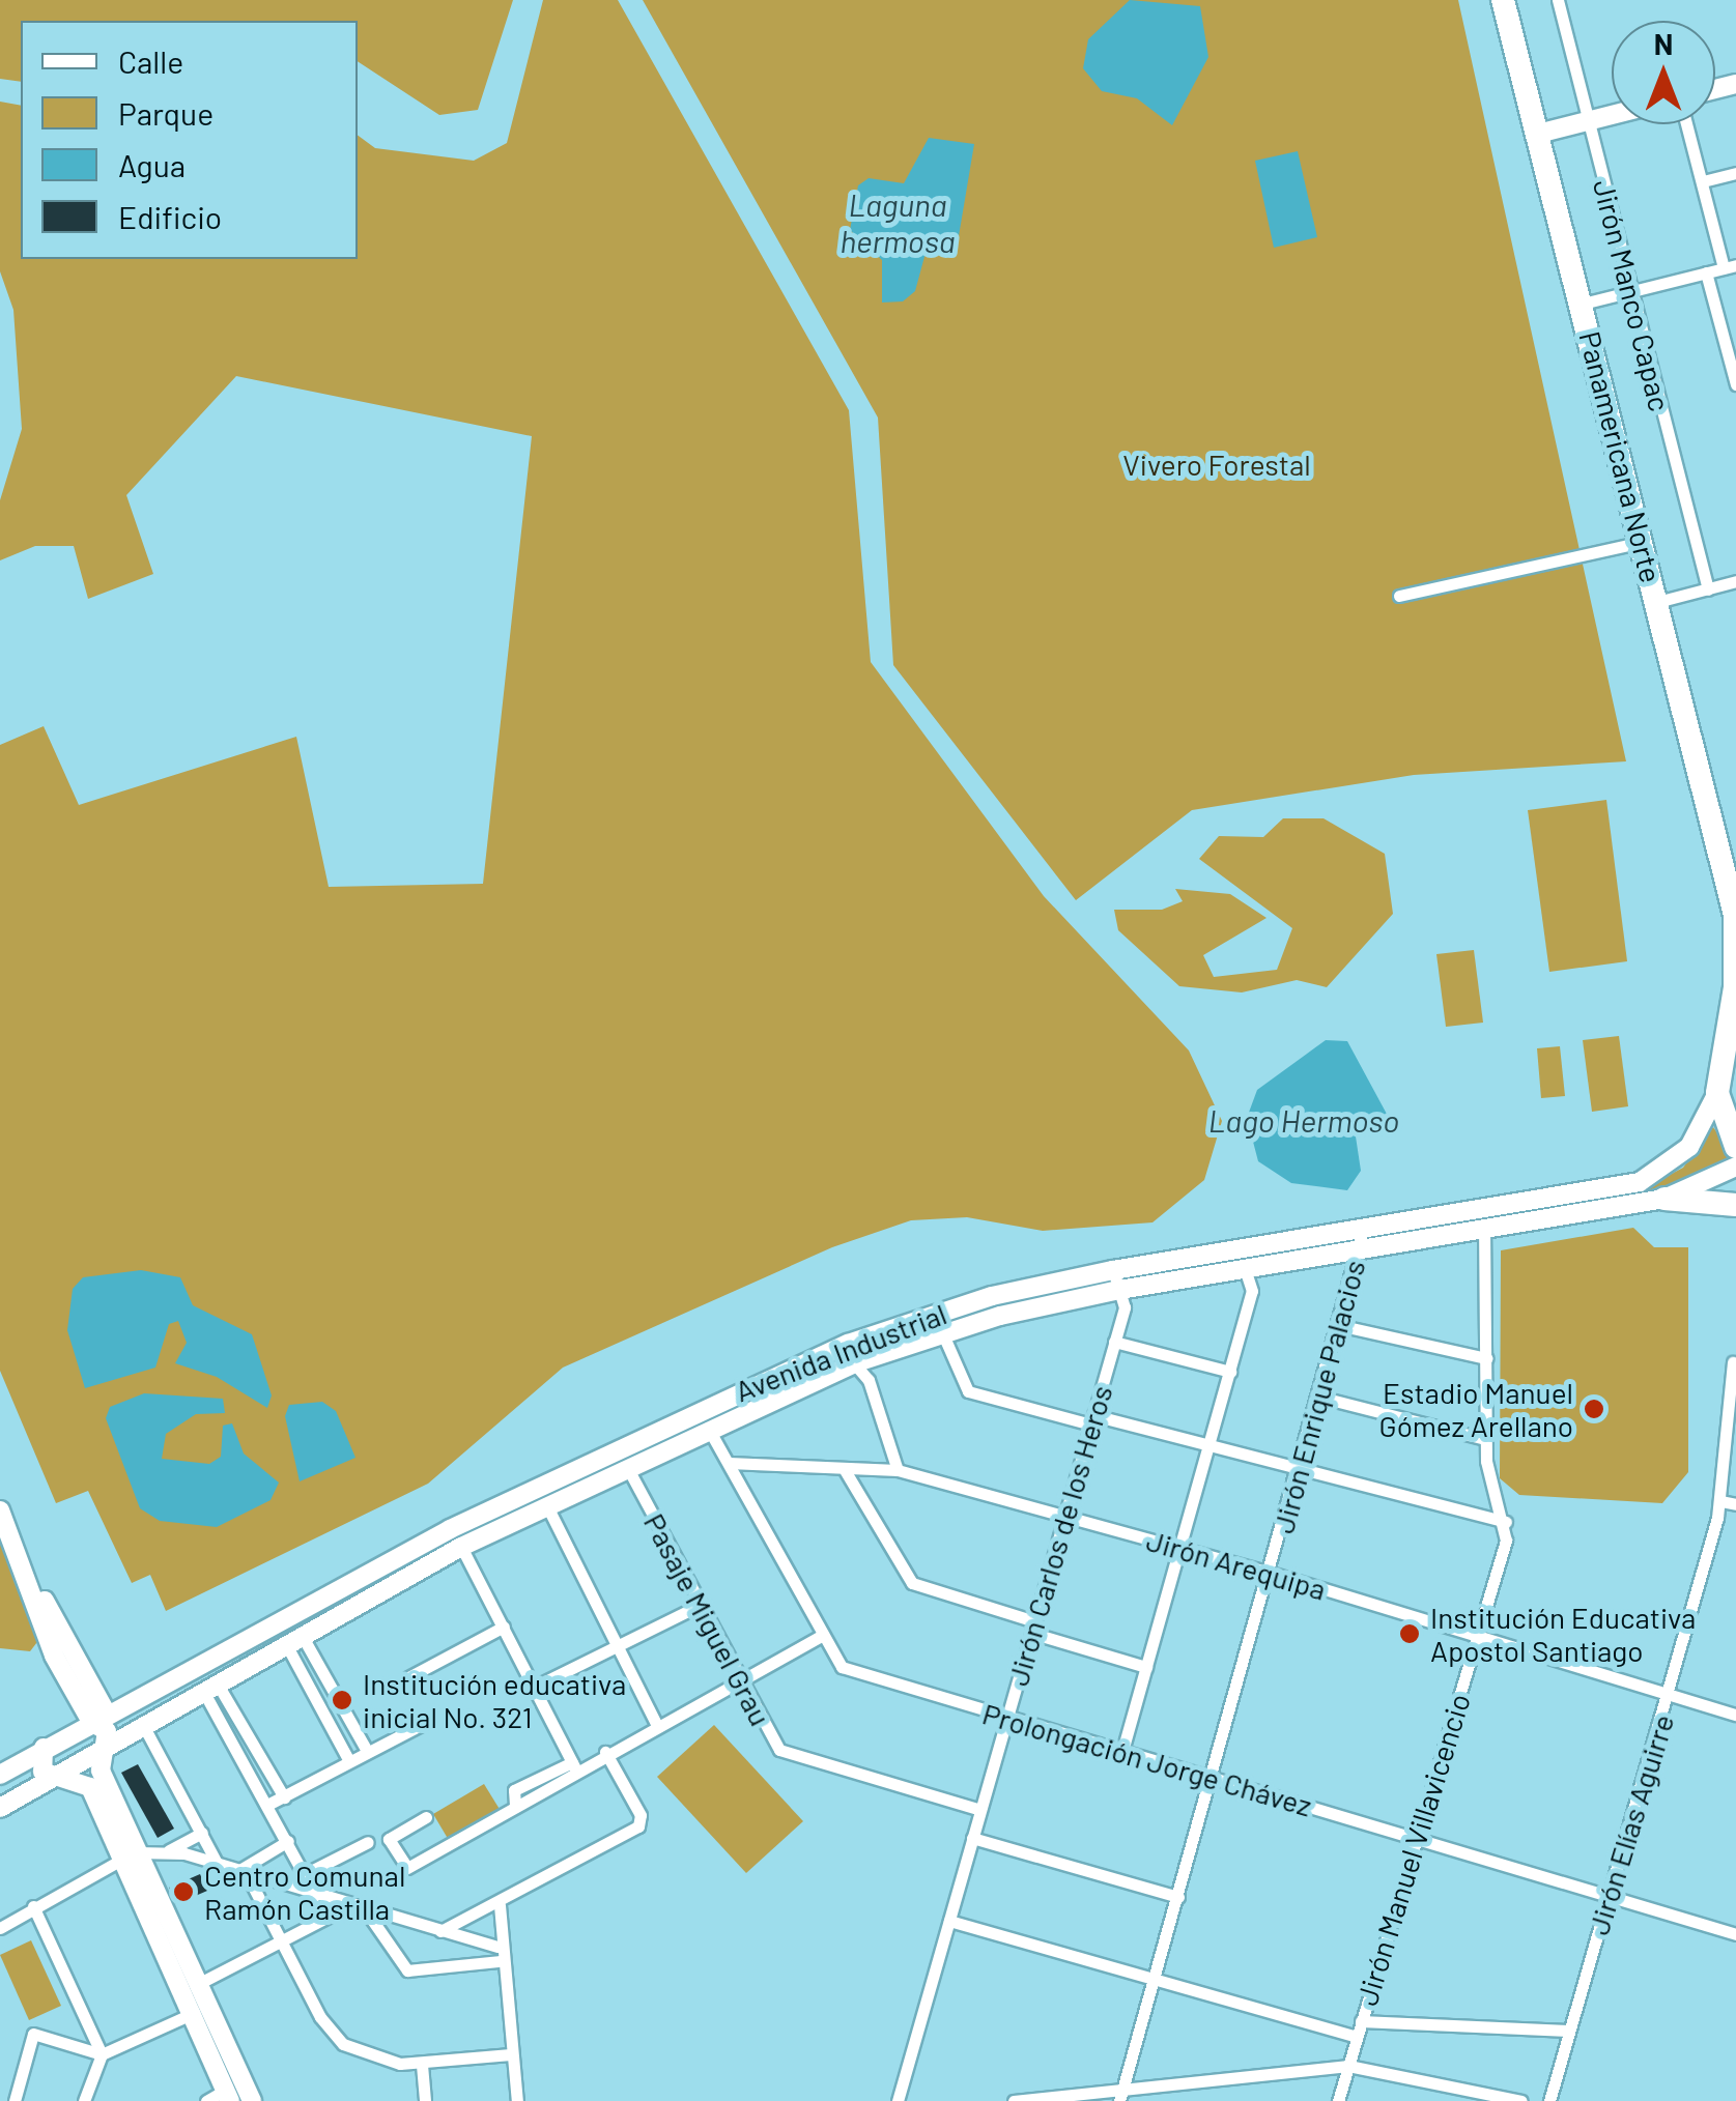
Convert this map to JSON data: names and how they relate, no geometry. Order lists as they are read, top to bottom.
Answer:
{
  "streets": {
    "highway": ["Panamericana Norte"],
    "main road": ["Avenida Industrial"],
    "street": [
      "Jirón Manco Capac",
      "Jirón Enrique Palacios",
      "Jirón Carlos de los Heros",
      "Jirón Arequipa",
      "Pasaje Miguel Grau",
      "Prolongación Jorge Chávez",
      "Jirón Elías Aguirre",
      "Jirón Manuel Villavicencio"
    ]
  },
  "crossings": [
    ["Panamericana Norte", "Avenida Industrial"],
    ["Avenida Industrial", "Jirón Enrique Palacios"],
    ["Avenida Industrial", "Jirón Carlos de los Heros"],
    ["Avenida Industrial", "Pasaje Miguel Grau"],
    ["Avenida Industrial", "Prolongación Jorge Chávez"],
    ["Avenida Industrial", "Jirón Manuel Villavicencio"],
    ["Jirón Enrique Palacios", "Jirón Arequipa"],
    ["Jirón Enrique Palacios", "Prolongación Jorge Chávez"],
    ["Jirón Carlos de los Heros", "Jirón Arequipa"],
    ["Jirón Carlos de los Heros", "Pasaje Miguel Grau"],
    ["Jirón Carlos de los Heros", "Prolongación Jorge Chávez"],
    ["Jirón Arequipa", "Prolongación Jorge Chávez"],
    ["Jirón Arequipa", "Jirón Elías Aguirre"],
    ["Jirón Arequipa", "Jirón Manuel Villavicencio"],
    ["Prolongación Jorge Chávez", "Jirón Elías Aguirre"],
    ["Prolongación Jorge Chávez", "Jirón Manuel Villavicencio"]
  ],
  "water": ["Laguna hermosa", "Lago Hermoso"],
  "parks": ["Vivero Forestal"],
  "places": [
    "Estadio Manuel Gómez Arellano",
    "Institución Educativa Apostol Santiago",
    "Institución educativa inicial No. 321",
    "Centro Comunal Ramón Castilla"
  ],
  "legend": [
    "Calle",
    "Parque",
    "Agua",
    "Edificio"
  ],
  "north": "top"
}
